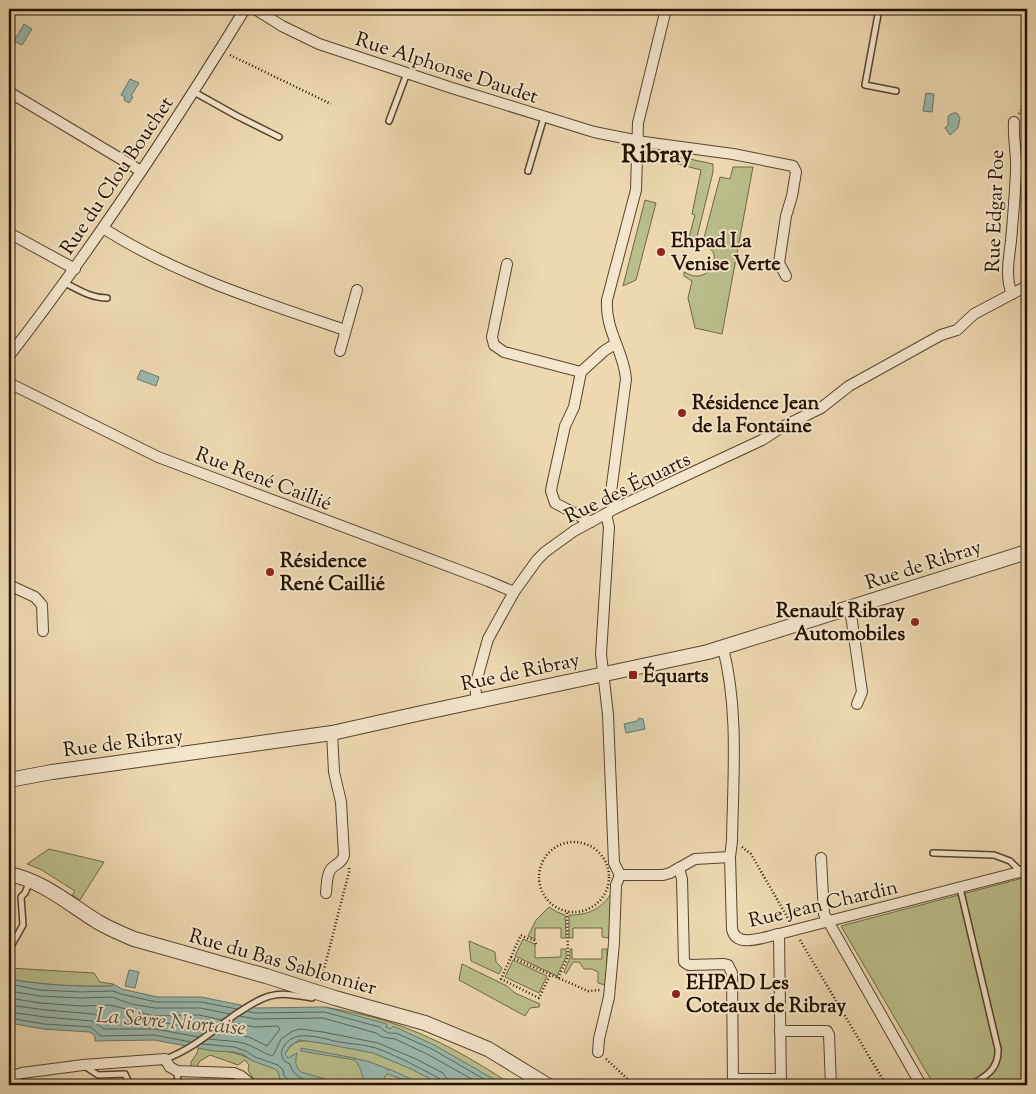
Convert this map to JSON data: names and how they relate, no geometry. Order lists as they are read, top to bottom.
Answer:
{
  "streets": {
    "street": [
      "Rue Alphonse Daudet",
      "Rue du Clou Bouchet",
      "Rue Edgar Poe",
      "Rue René Caillié",
      "Rue des Équarts",
      "Rue de Ribray",
      "Rue Jean Chardin",
      "Rue du Bas Sablonnier"
    ]
  },
  "crossings": [
    ["Rue Edgar Poe", "Rue des Équarts"],
    ["Rue René Caillié", "Rue des Équarts"],
    ["Rue des Équarts", "Rue de Ribray"],
    ["Rue de Ribray", "Rue Jean Chardin"]
  ],
  "districts": ["Ribray"],
  "water": ["La Sèvre Niortaise"],
  "places": {
    "other": [
      "Ehpad La Venise Verte",
      "Résidence Jean de la Fontaine",
      "Résidence René Caillié",
      "Renault Ribray Automobiles",
      "EHPAD Les Coteaux de Ribray"
    ],
    "transit": ["Équarts"]
  }
}
